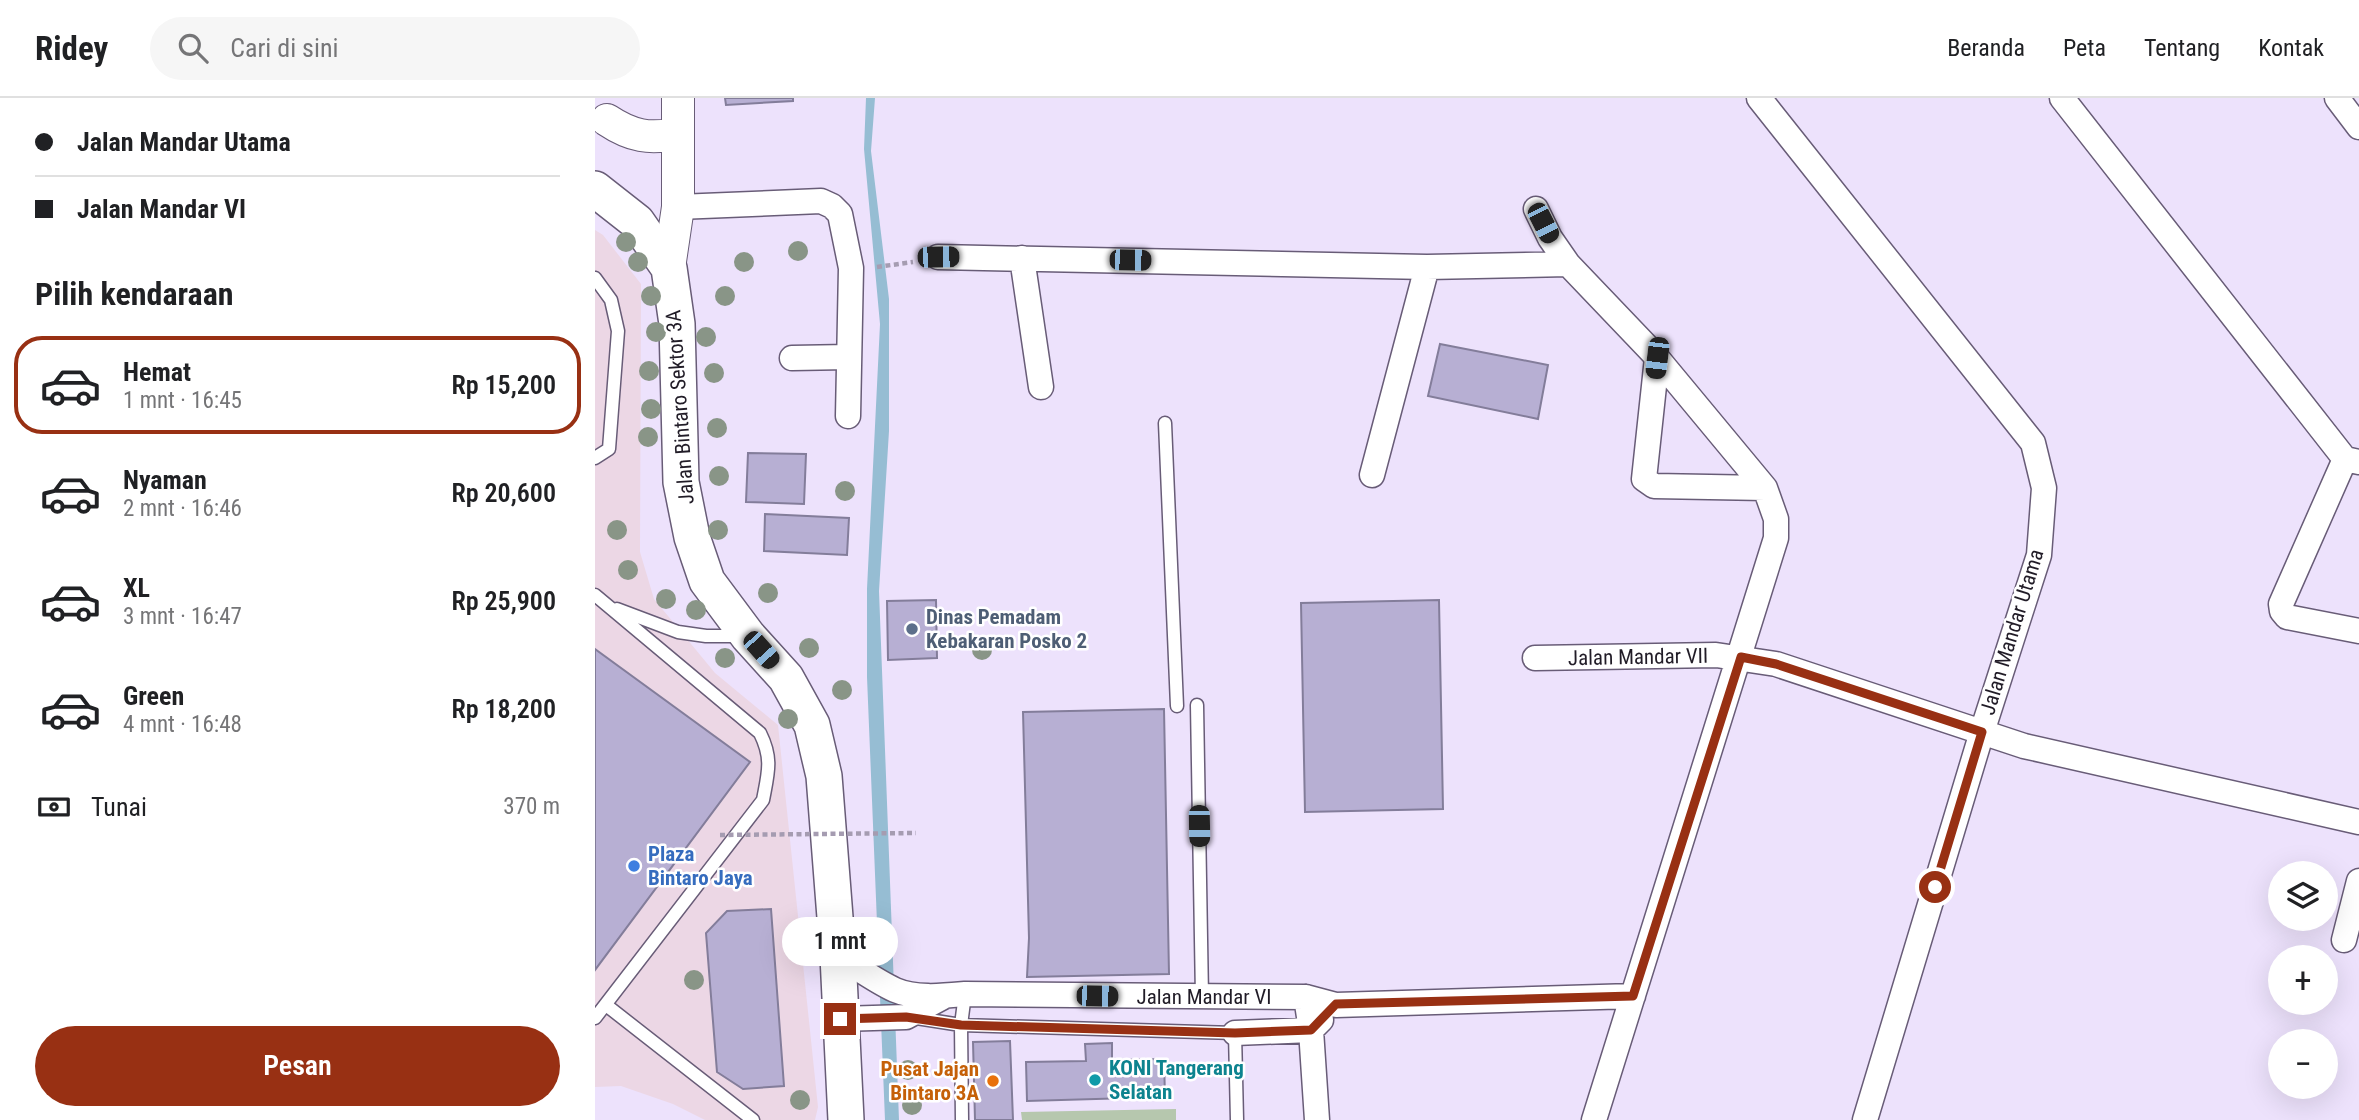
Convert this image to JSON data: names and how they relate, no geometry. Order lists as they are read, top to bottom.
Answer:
{
  "streets": {
    "main road": ["Jalan Bintaro Sektor 3A"],
    "street": ["Jalan Mandar Utama", "Jalan Mandar VII", "Jalan Mandar VI"]
  },
  "crossings": [
    ["Jalan Bintaro Sektor 3A", "Jalan Mandar VI"],
    ["Jalan Mandar Utama", "Jalan Mandar VII"]
  ],
  "places": [
    "Dinas Pemadam Kebakaran Posko 2",
    "Plaza Bintaro Jaya",
    "KONI Tangerang Selatan",
    "Pusat Jajan Bintaro 3A"
  ],
  "page": {
    "header": "Ridey",
    "search": "Cari di sini",
    "nav": [
      "Beranda",
      "Peta",
      "Tentang",
      "Kontak"
    ],
    "banner": ["Jalan Mandar Utama", "Jalan Mandar VI"],
    "heading": "Pilih kendaraan",
    "list": [
      {
        "name": "Hemat",
        "note": "1 mnt · 16:45",
        "value": "Rp 15,200"
      },
      {
        "name": "Nyaman",
        "note": "2 mnt · 16:46",
        "value": "Rp 20,600"
      },
      {
        "name": "XL",
        "note": "3 mnt · 16:47",
        "value": "Rp 25,900"
      },
      {
        "name": "Green",
        "note": "4 mnt · 16:48",
        "value": "Rp 18,200"
      }
    ],
    "pay": ["Tunai", "370 m"],
    "map_buttons": ["+", "−"],
    "bubble": "1 mnt",
    "buttons": "Pesan"
  }
}
